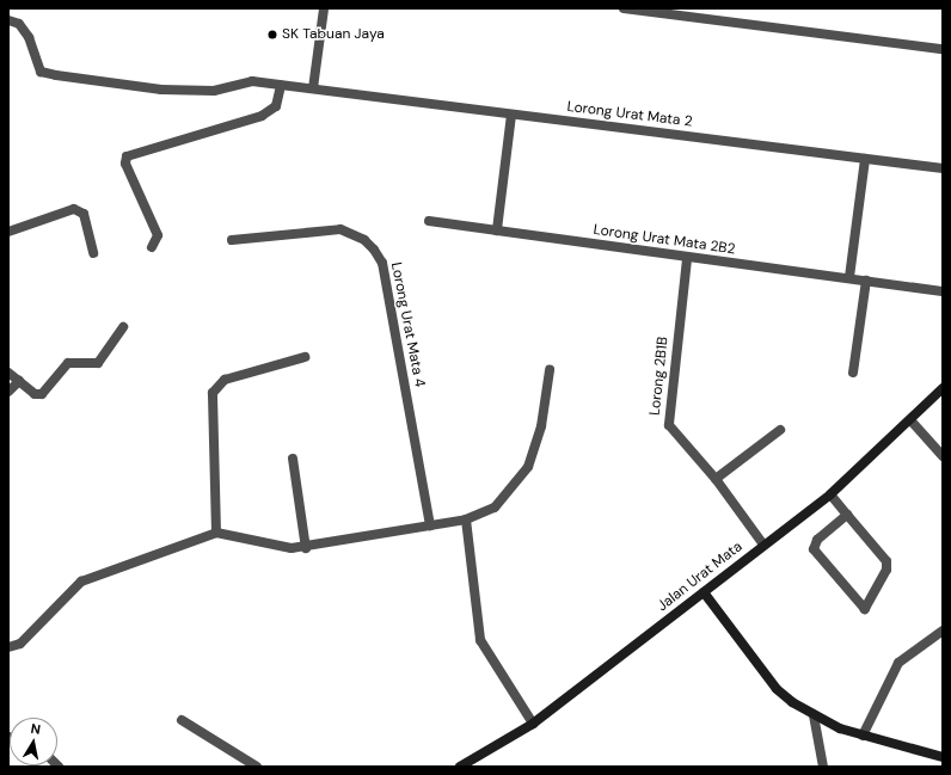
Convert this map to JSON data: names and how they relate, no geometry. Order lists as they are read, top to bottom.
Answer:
{
  "streets": {
    "street": [
      "Lorong Urat Mata 2",
      "Lorong Urat Mata 2B2",
      "Lorong Urat Mata 4",
      "Lorong 2B1B",
      "Jalan Urat Mata"
    ]
  },
  "crossings": [
    ["Lorong Urat Mata 2B2", "Lorong 2B1B"],
    ["Lorong 2B1B", "Jalan Urat Mata"]
  ],
  "places": ["SK Tabuan Jaya"],
  "north": "top"
}
